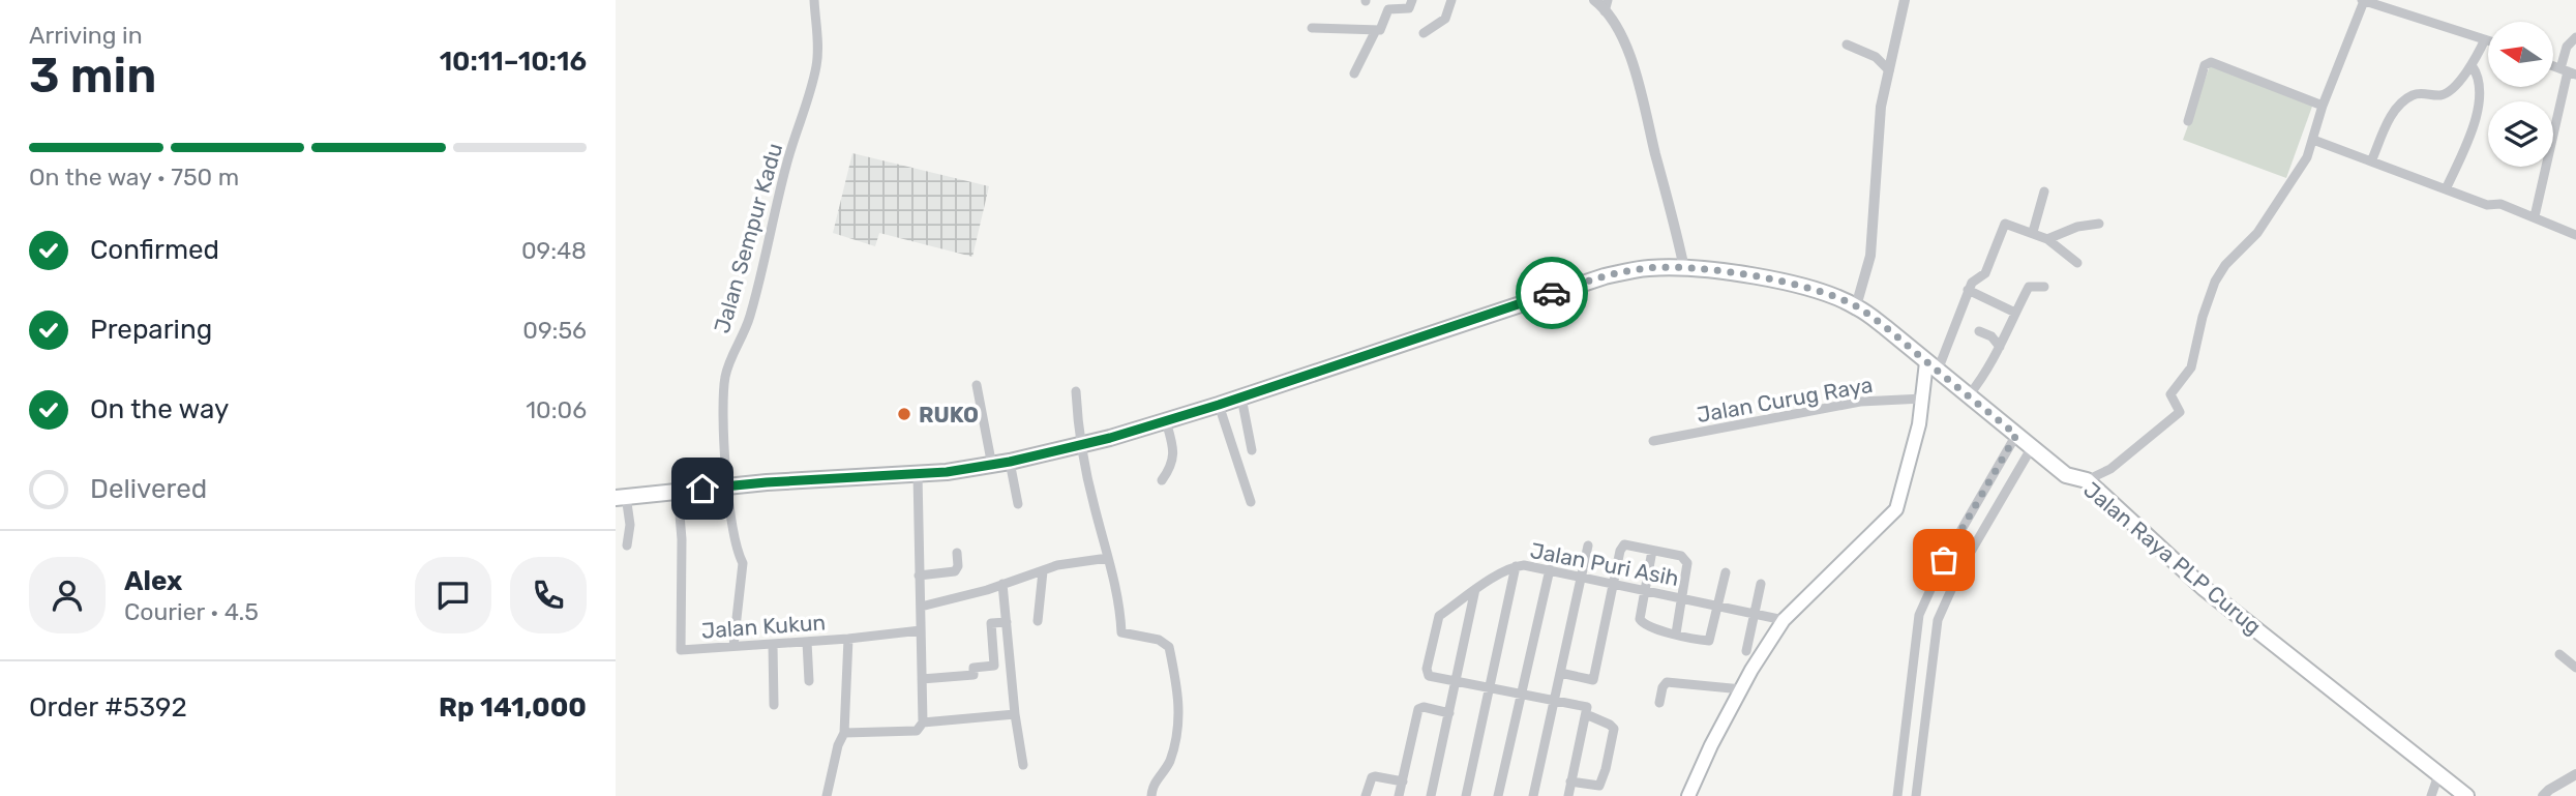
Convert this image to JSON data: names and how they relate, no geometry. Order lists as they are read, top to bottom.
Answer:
{
  "streets": {
    "main road": ["Jalan Raya PLP Curug"],
    "street": [
      "Jalan Sempur Kadu",
      "Jalan Curug Raya",
      "Jalan Puri Asih",
      "Jalan Kukun"
    ]
  },
  "crossings": [
    ["Jalan Sempur Kadu", "Jalan Raya PLP Curug"],
    ["Jalan Sempur Kadu", "Jalan Kukun"],
    ["Jalan Raya PLP Curug", "Jalan Kukun"]
  ],
  "places": ["RUKO"],
  "north": "left",
  "page": {
    "heading": ["3 min", "Arriving in", "10:11–10:16"],
    "panel": [
      "Alex",
      "Courier · 4.5",
      "Order #5392",
      "Rp 141,000"
    ],
    "bar": "On the way · 750 m",
    "list": [
      ["Confirmed", "09:48"],
      ["Preparing", "09:56"],
      ["On the way", "10:06"],
      "Delivered"
    ]
  }
}
